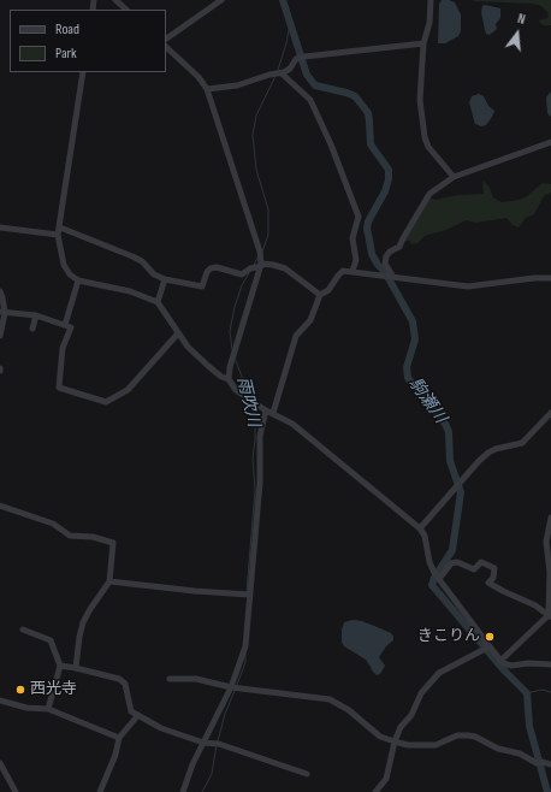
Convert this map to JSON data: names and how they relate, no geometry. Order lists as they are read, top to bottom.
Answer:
{
  "water": ["駒瀬川", "雨吹川"],
  "places": ["きこりん", "西光寺"],
  "legend": ["Road", "Park"],
  "north": "top"
}
